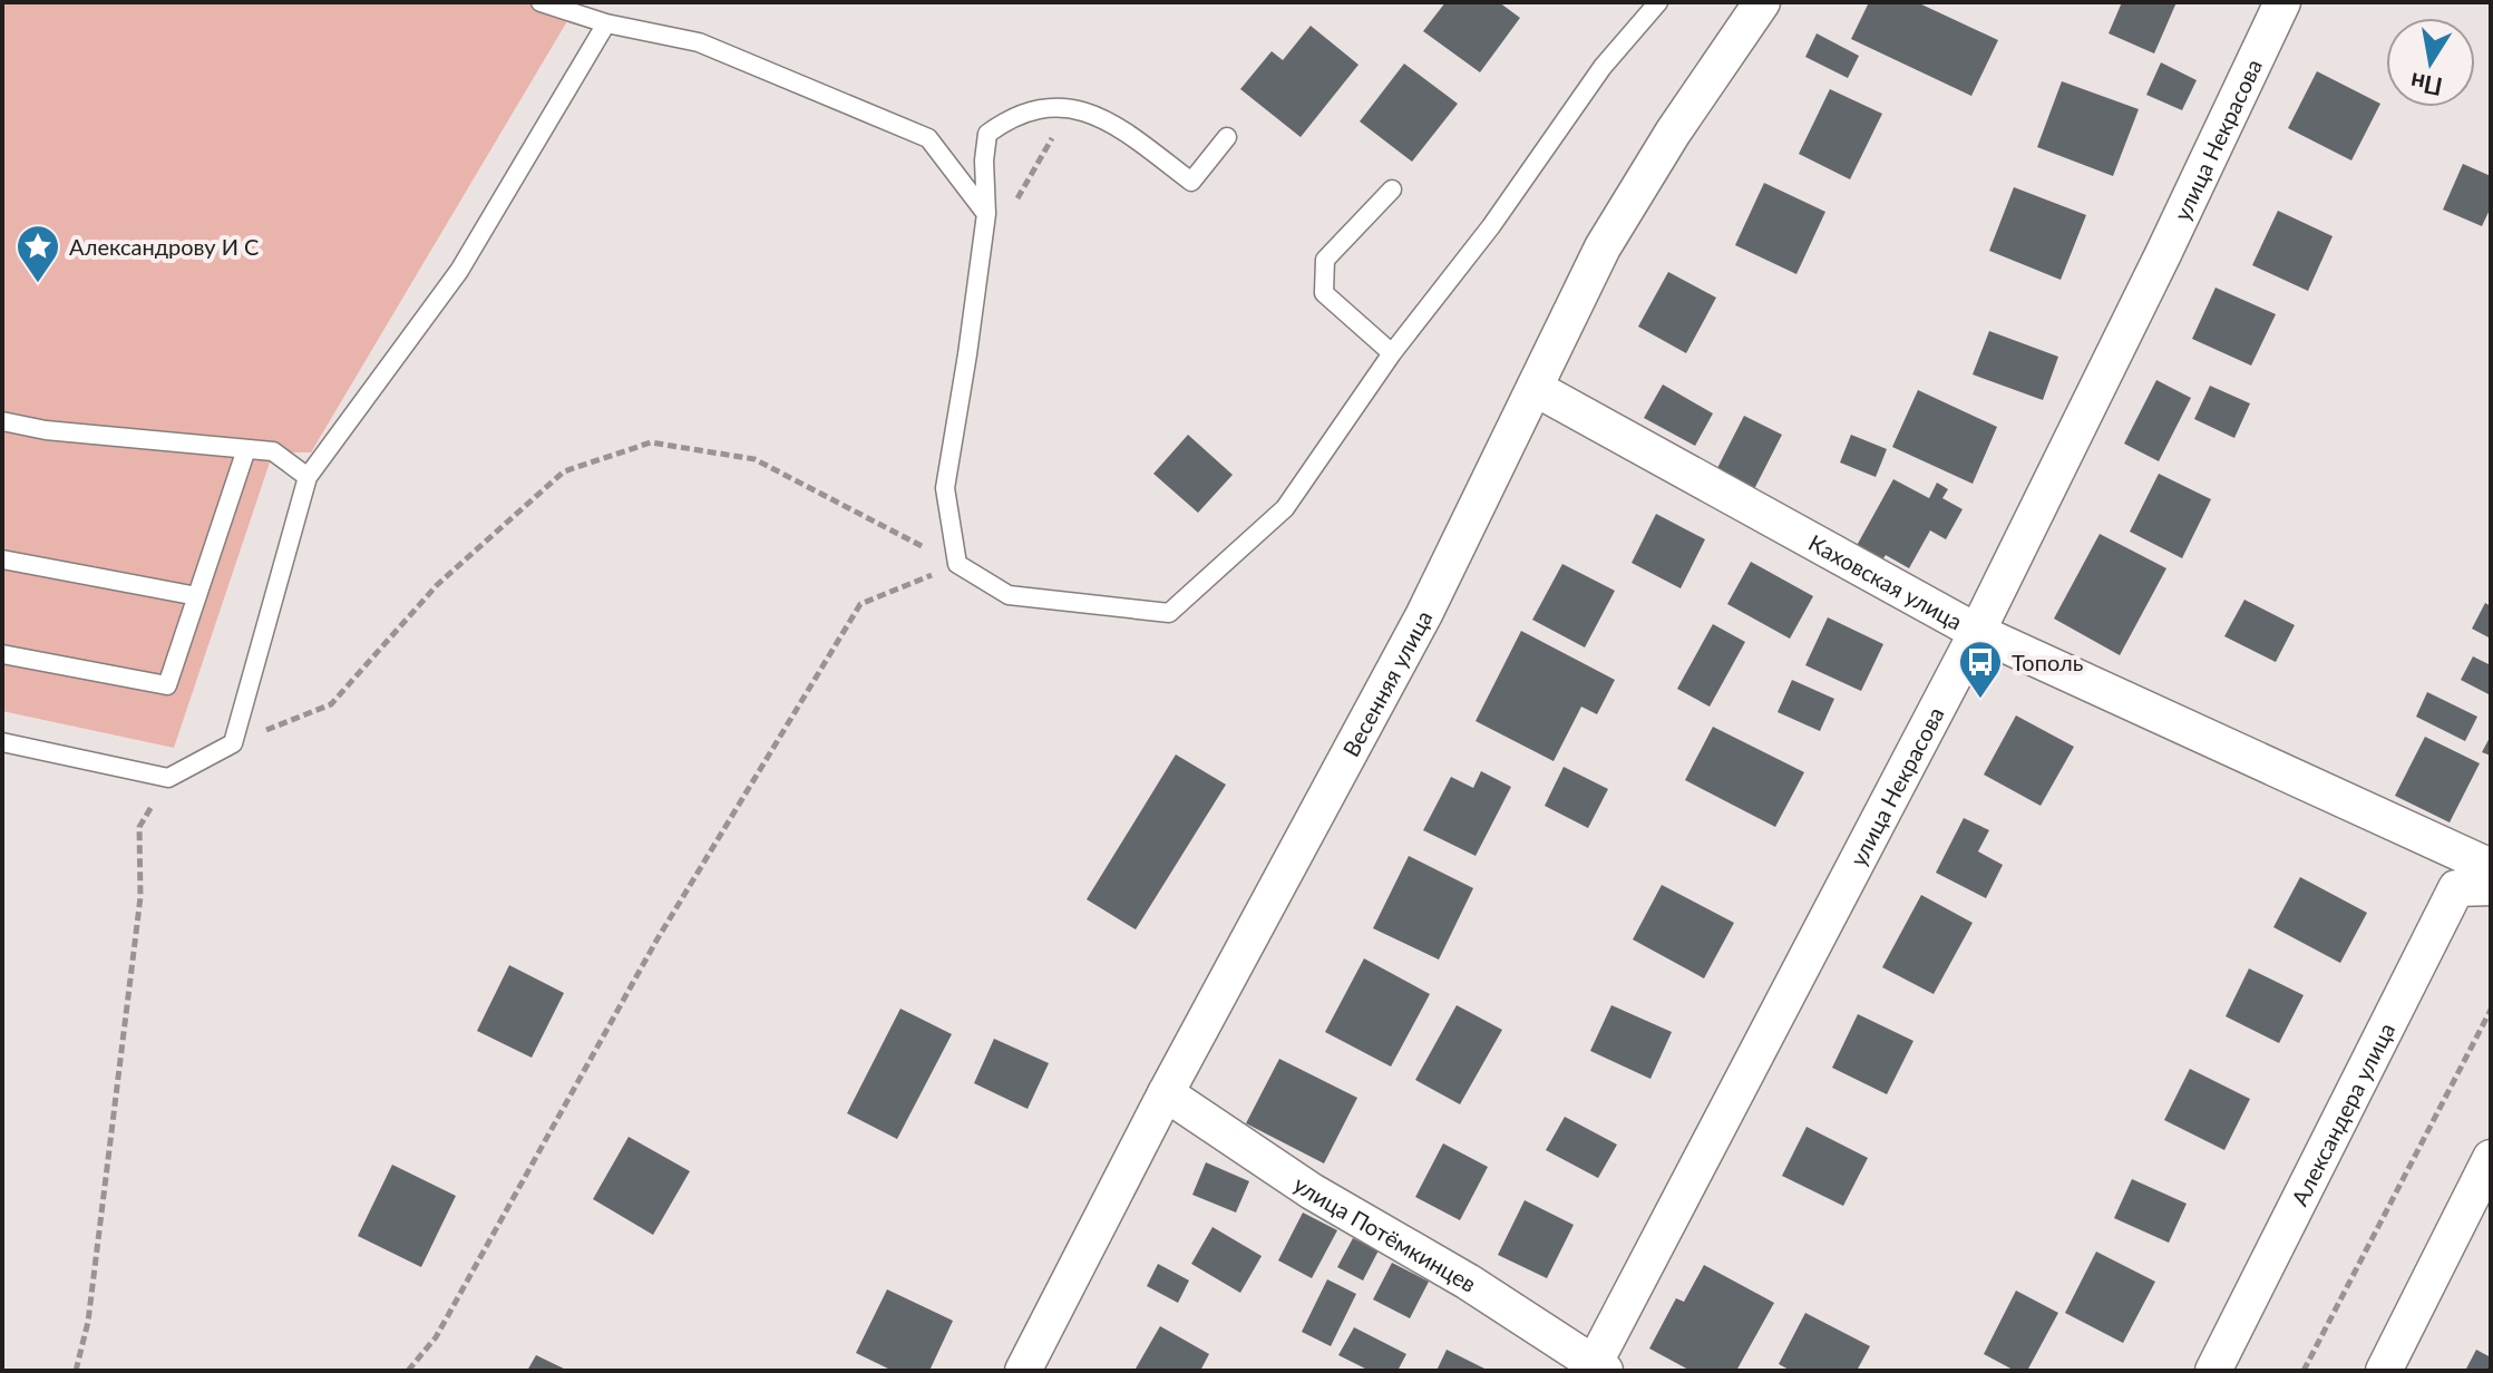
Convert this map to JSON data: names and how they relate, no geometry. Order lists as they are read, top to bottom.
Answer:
{
  "streets": {
    "street": [
      "улица Некрасова",
      "Каховская улица",
      "Весенняя улица",
      "Александера улица",
      "улица Потёмкинцев"
    ]
  },
  "crossings": [
    ["улица Некрасова", "Каховская улица"],
    ["улица Некрасова", "улица Потёмкинцев"],
    ["Каховская улица", "Весенняя улица"],
    ["Весенняя улица", "улица Потёмкинцев"]
  ],
  "places": {
    "place": ["Александрову И С"],
    "bus stop": ["Тополь"]
  },
  "north": "bottom"
}
